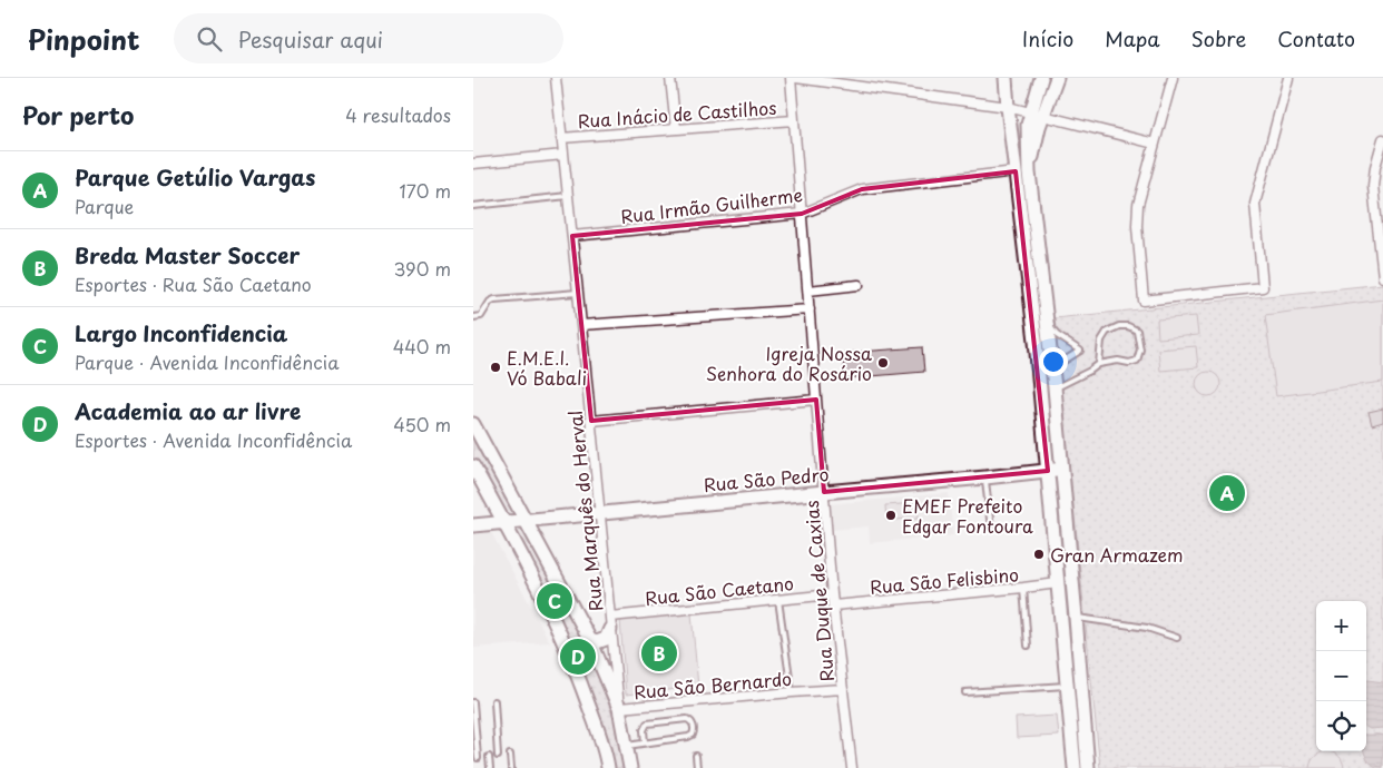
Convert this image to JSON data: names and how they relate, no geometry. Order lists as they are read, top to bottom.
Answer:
{
  "streets": {
    "main road": ["Rua São Pedro"],
    "street": [
      "Rua Inácio de Castilhos",
      "Rua Irmão Guilherme",
      "Rua Marquês do Herval",
      "Rua São Felisbino",
      "Rua São Caetano",
      "Rua Duque de Caxias",
      "Rua São Bernardo"
    ]
  },
  "crossings": [
    ["Rua Inácio de Castilhos", "Rua Marquês do Herval"],
    ["Rua Inácio de Castilhos", "Rua Duque de Caxias"],
    ["Rua Irmão Guilherme", "Rua Marquês do Herval"],
    ["Rua Irmão Guilherme", "Rua Duque de Caxias"],
    ["Rua São Pedro", "Rua Marquês do Herval"],
    ["Rua São Pedro", "Rua Duque de Caxias"],
    ["Rua Marquês do Herval", "Rua São Caetano"],
    ["Rua Marquês do Herval", "Rua São Bernardo"],
    ["Rua São Felisbino", "Rua Duque de Caxias"],
    ["Rua São Caetano", "Rua Duque de Caxias"],
    ["Rua Duque de Caxias", "Rua São Bernardo"]
  ],
  "places": [
    "Igreja Nossa Senhora do Rosário",
    "E.M.E.I. Vó Babali",
    "EMEF Prefeito Edgar Fontoura",
    "Gran Armazem"
  ],
  "page": {
    "header": "Pinpoint",
    "search": "Pesquisar aqui",
    "nav": [
      "Início",
      "Mapa",
      "Sobre",
      "Contato"
    ],
    "heading": ["Por perto", "4 resultados"],
    "list": [
      {
        "mark": "A",
        "name": "Parque Getúlio Vargas",
        "note": "Parque",
        "value": "170 m"
      },
      {
        "mark": "B",
        "name": "Breda Master Soccer",
        "note": "Esportes · Rua São Caetano",
        "value": "390 m"
      },
      {
        "mark": "C",
        "name": "Largo Inconfidencia",
        "note": "Parque · Avenida Inconfidência",
        "value": "440 m"
      },
      {
        "mark": "D",
        "name": "Academia ao ar livre",
        "note": "Esportes · Avenida Inconfidência",
        "value": "450 m"
      }
    ],
    "pins": [
      "A",
      "C",
      "B",
      "D"
    ],
    "map_buttons": ["+", "−"]
  }
}
